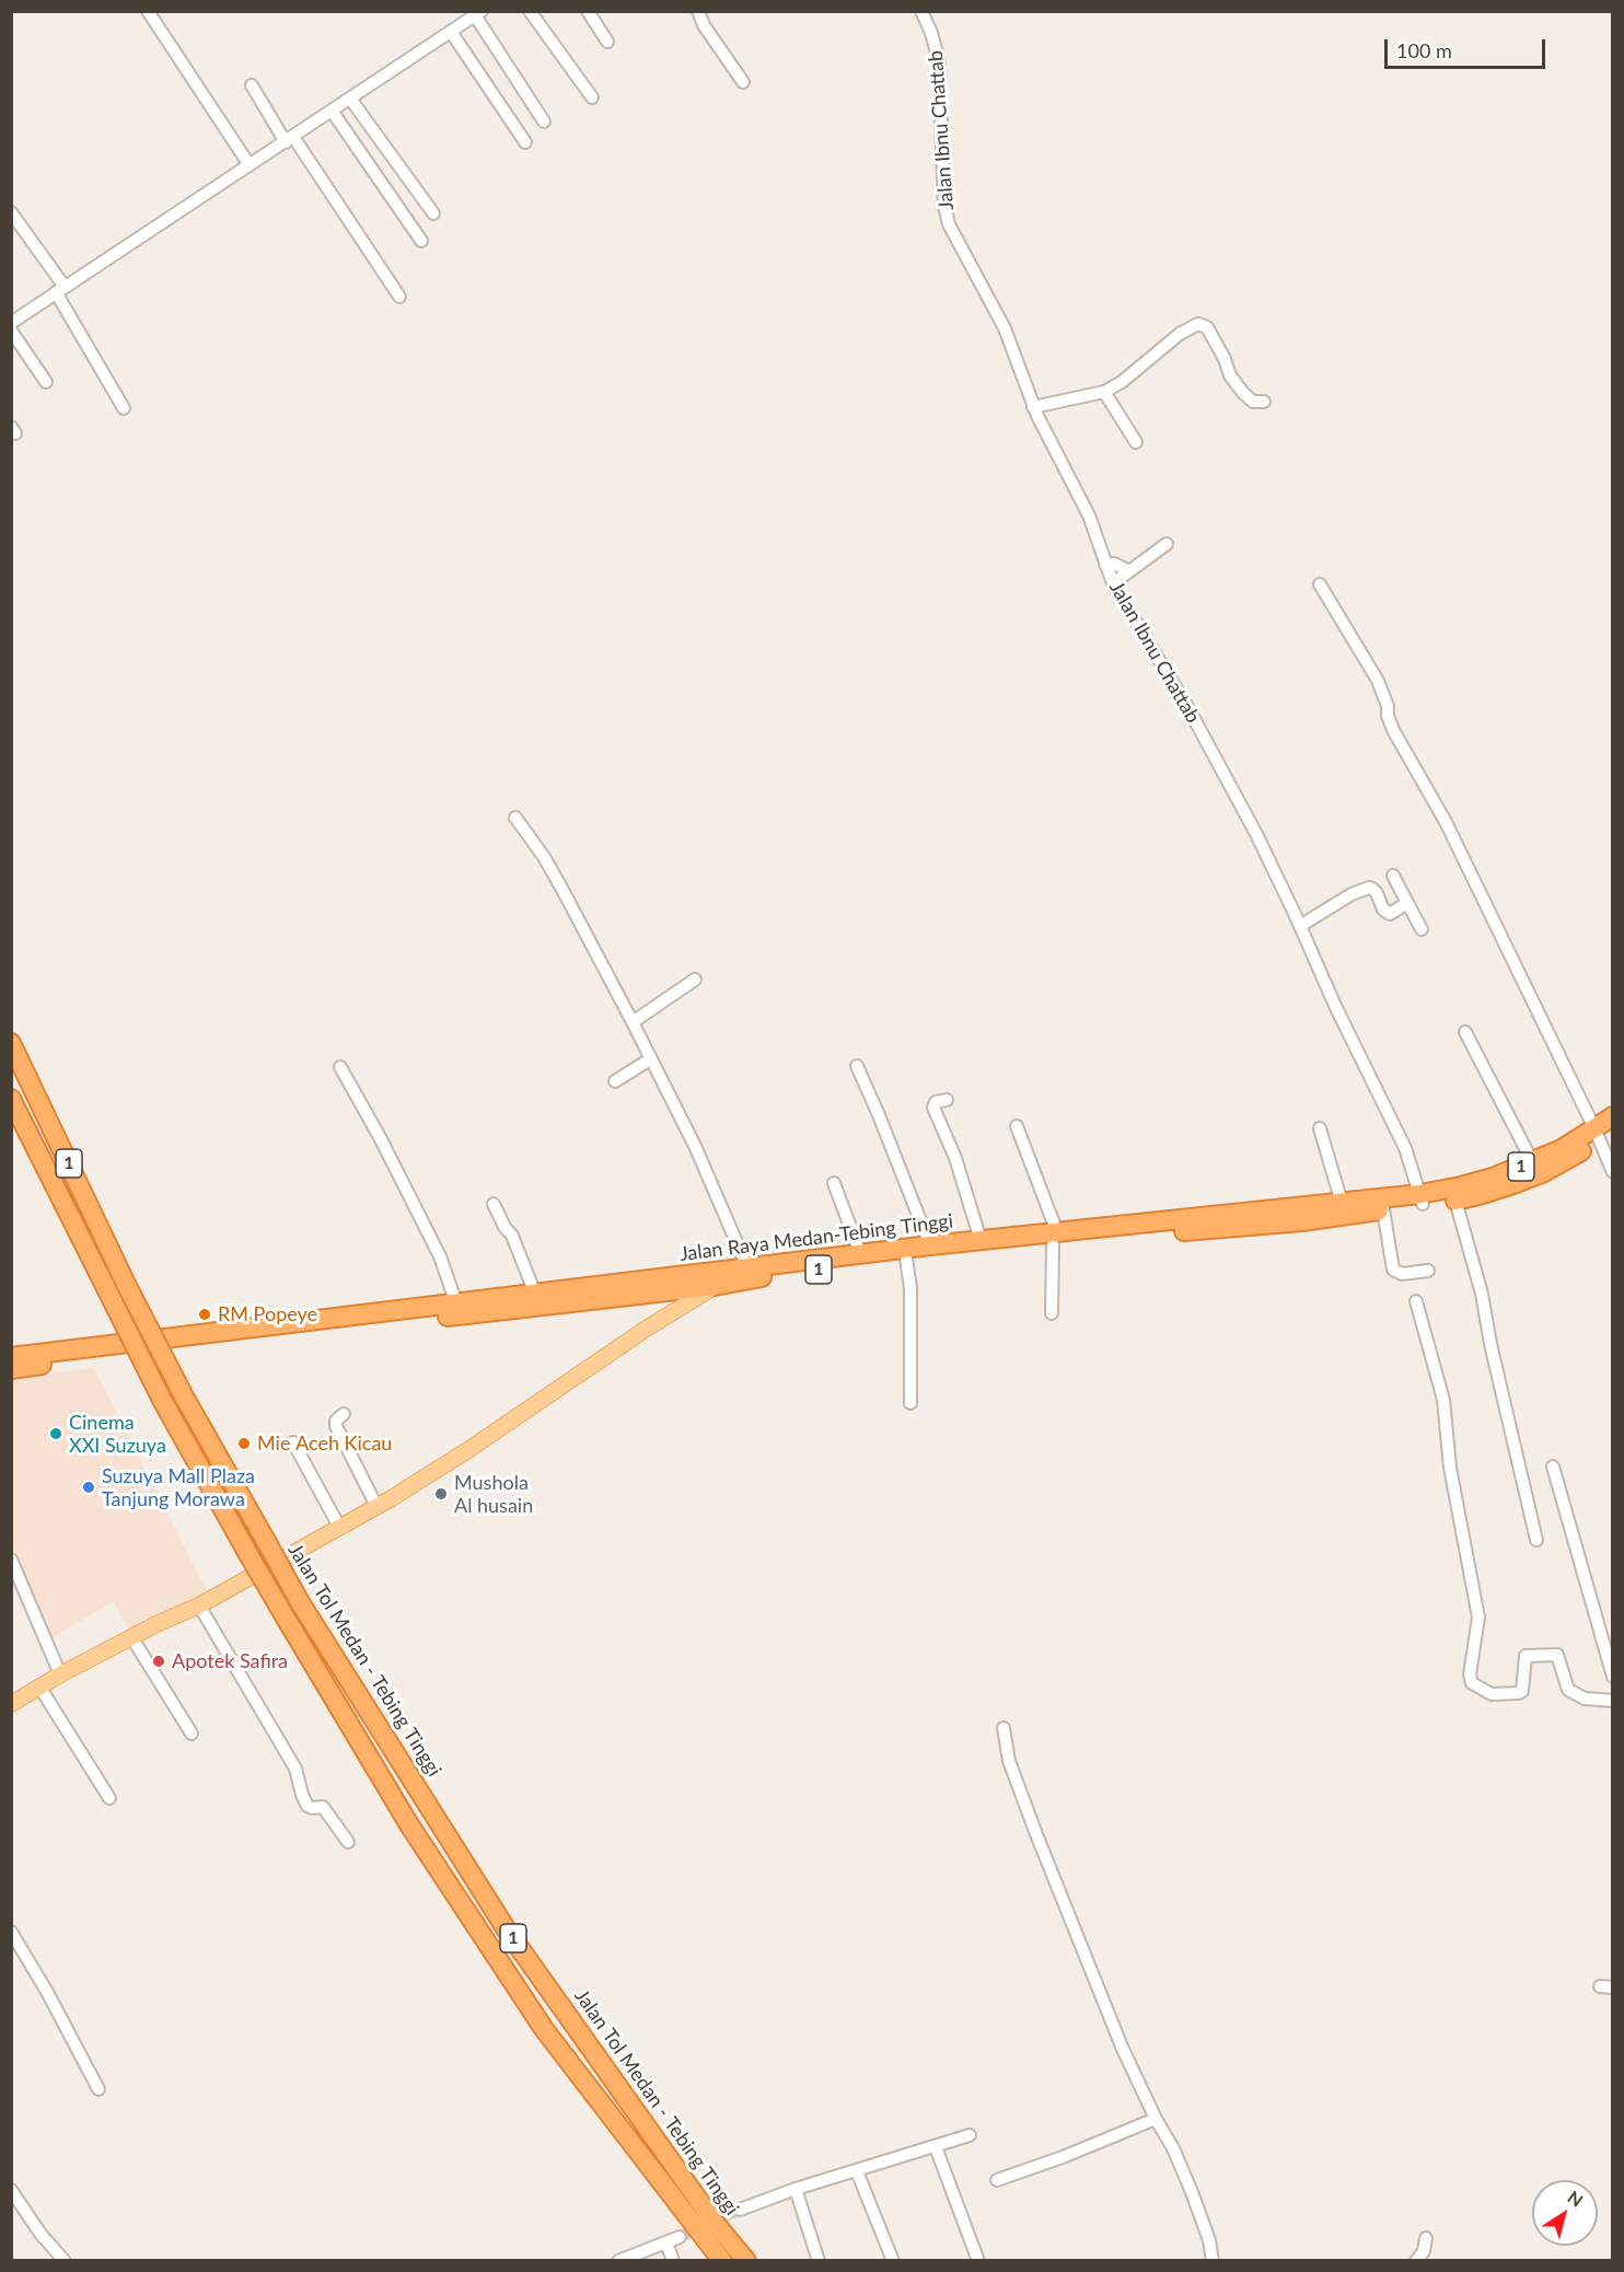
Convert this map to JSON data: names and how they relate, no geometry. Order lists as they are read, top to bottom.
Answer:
{
  "streets": {
    "highway": ["1", "Jalan Raya Medan-Tebing Tinggi", "Jalan Tol Medan - Tebing Tinggi"],
    "street": ["Jalan Ibnu Chattab"]
  },
  "crossings": [
    ["Jalan Ibnu Chattab", "Jalan Raya Medan-Tebing Tinggi"]
  ],
  "places": [
    "RM Popeye",
    "Cinema XXI Suzuya",
    "Mie Aceh Kicau",
    "Suzuya Mall Plaza Tanjung Morawa",
    "Mushola Al husain",
    "Apotek Safira"
  ],
  "scale_bar": "100 m",
  "north": "top right"
}
